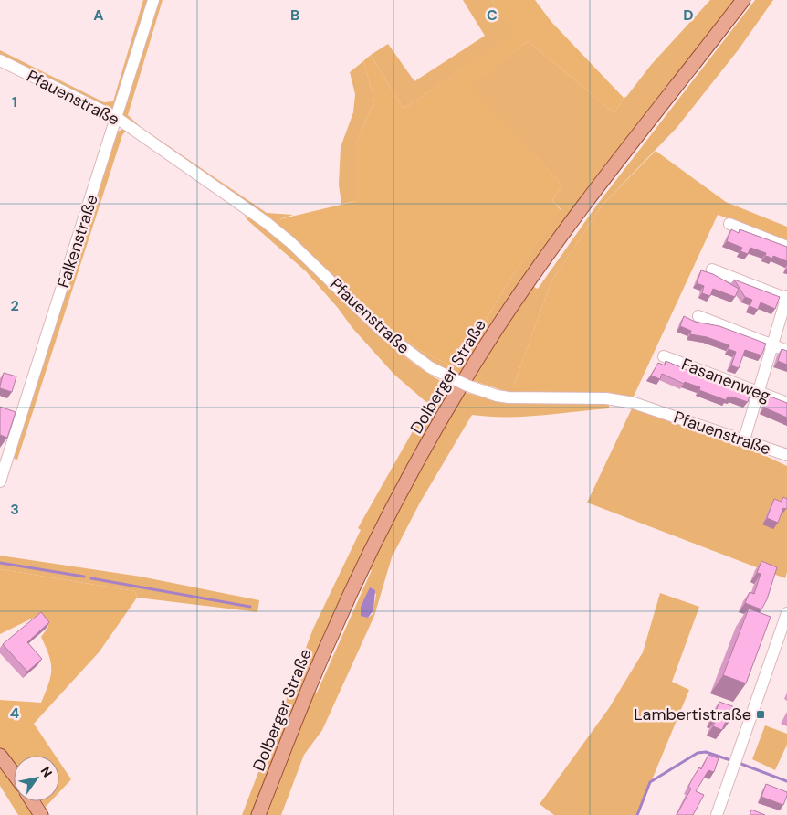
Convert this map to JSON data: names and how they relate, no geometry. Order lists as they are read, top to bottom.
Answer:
{
  "streets": {
    "main road": ["Dolberger Straße"],
    "street": ["Pfauenstraße", "Falkenstraße", "Fasanenweg"]
  },
  "crossings": [
    ["Pfauenstraße", "Falkenstraße"]
  ],
  "places": {
    "transit": ["Lambertistraße"]
  },
  "north": "top right",
  "grid": {
    "columns": [
      "A",
      "B",
      "C",
      "D"
    ],
    "rows": [
      "1",
      "2",
      "3",
      "4"
    ]
  }
}
